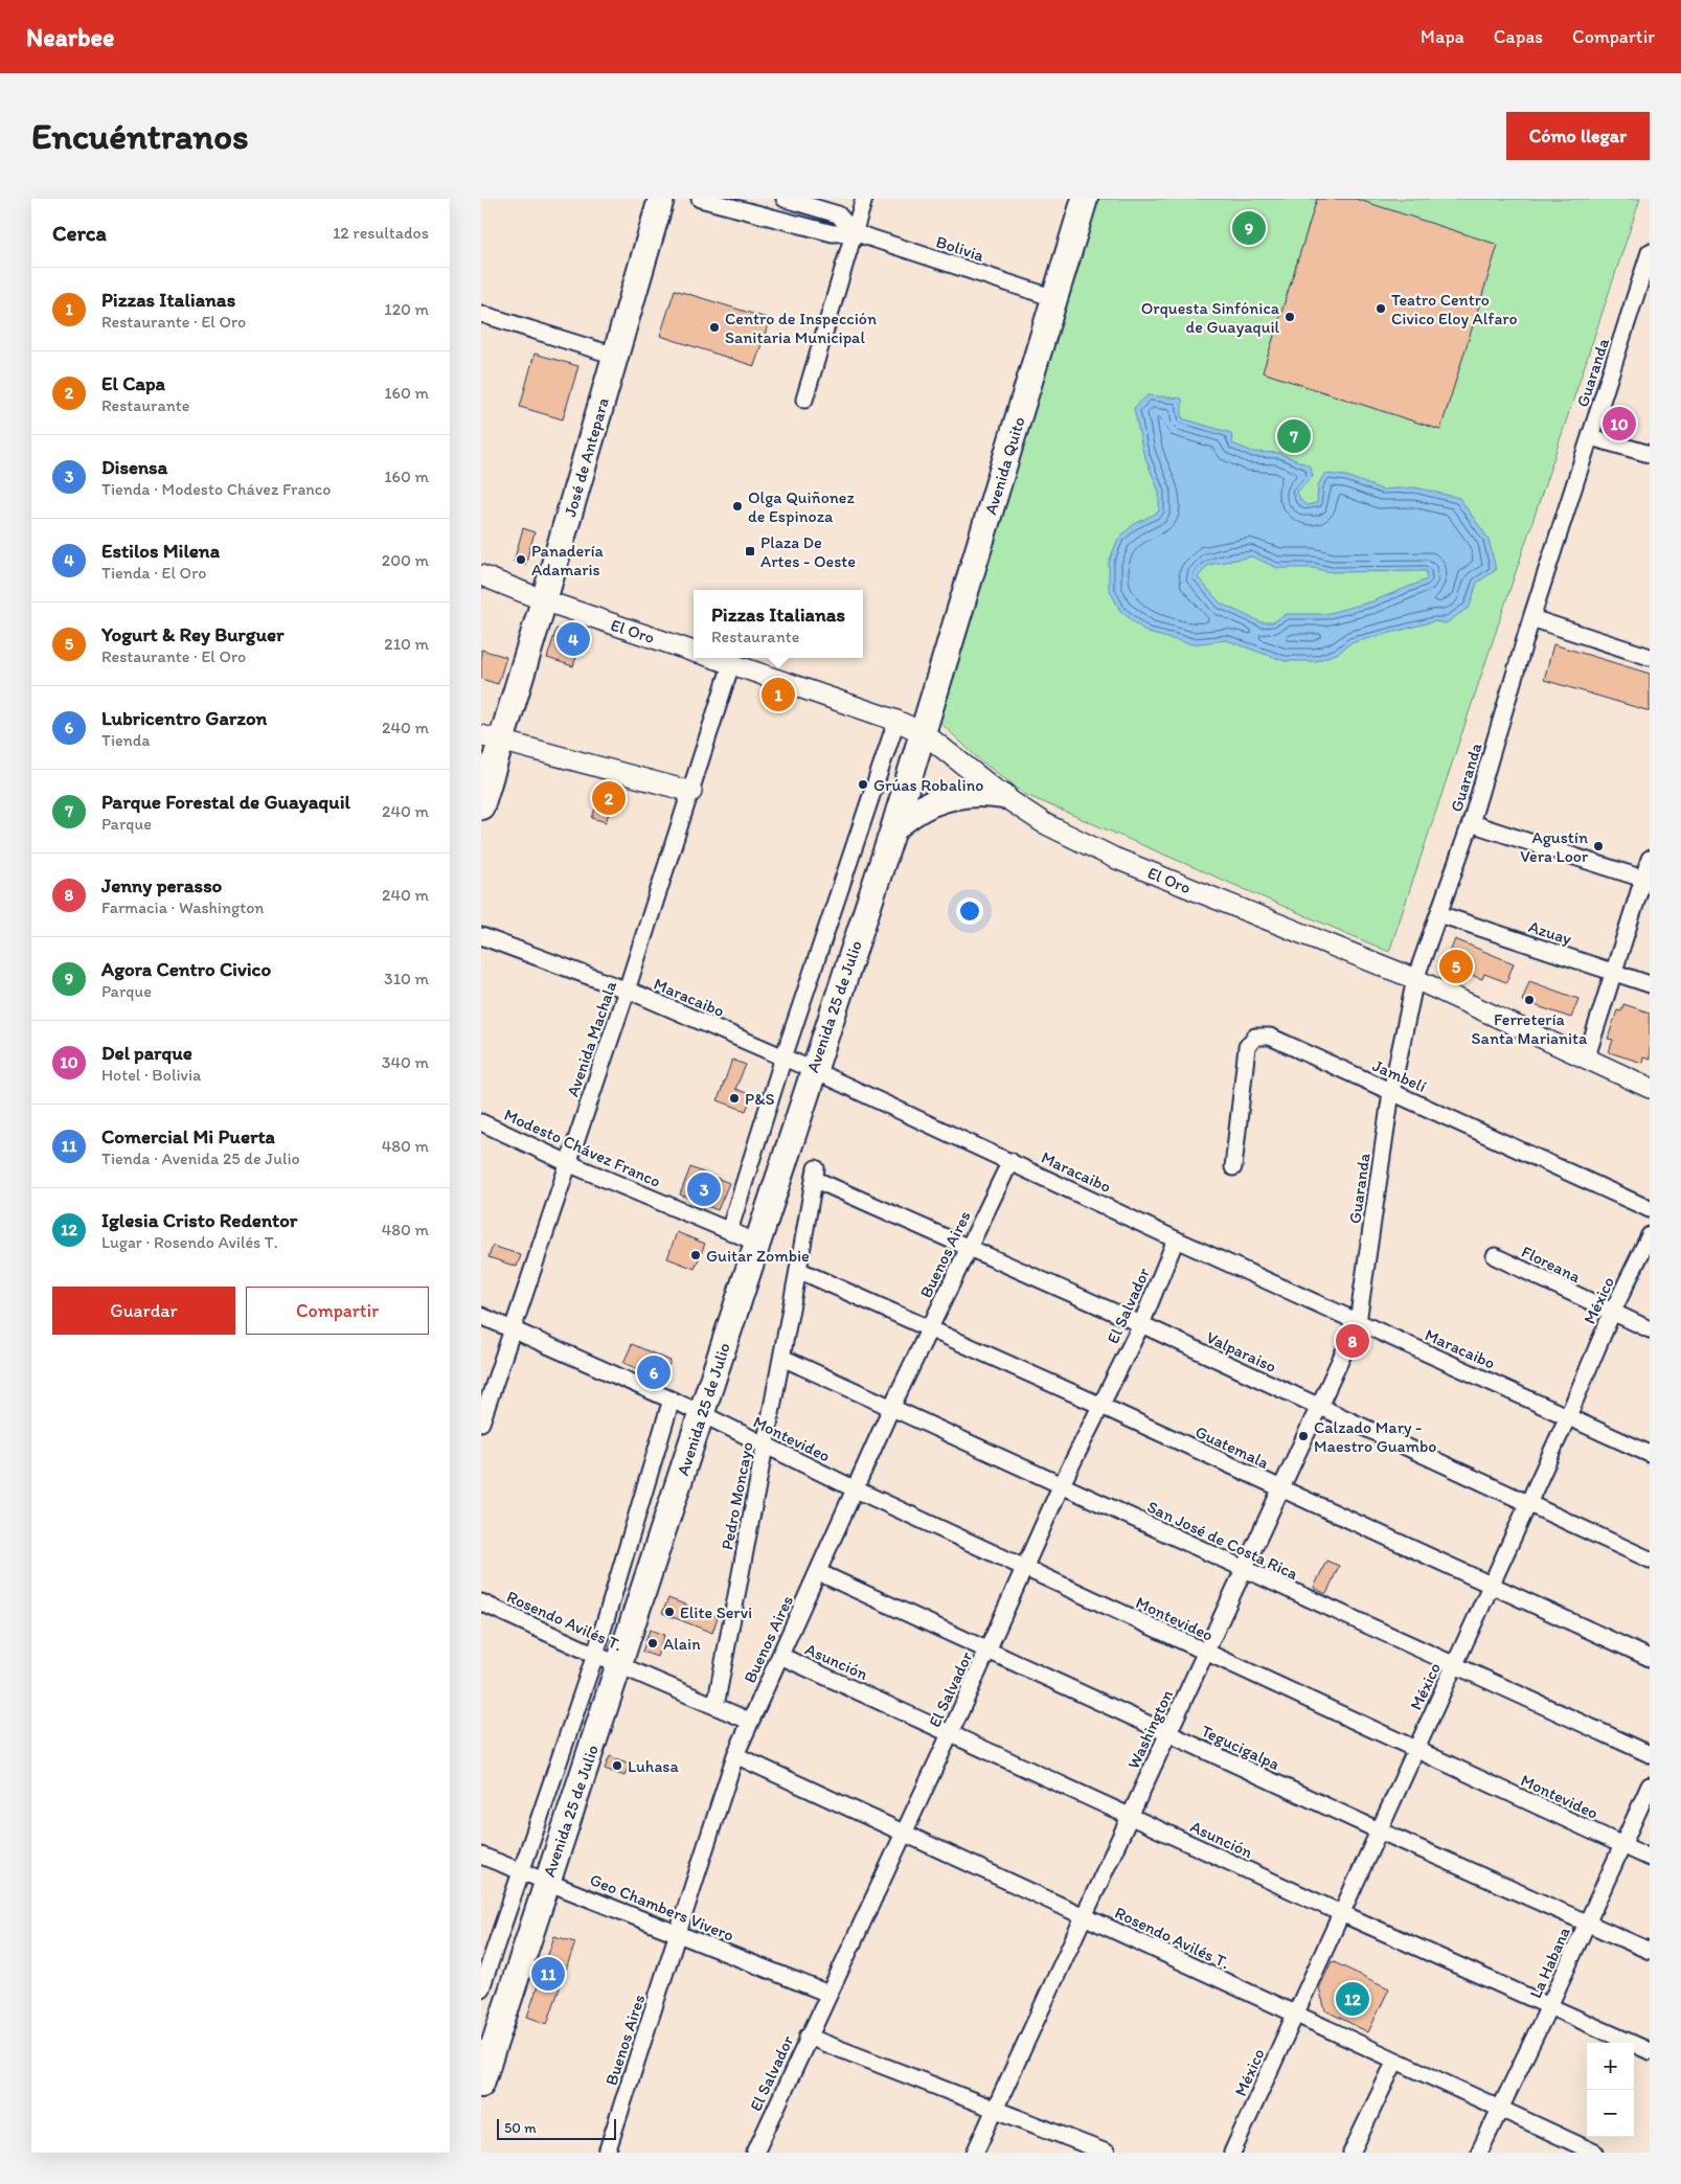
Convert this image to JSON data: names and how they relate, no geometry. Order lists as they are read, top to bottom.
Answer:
{
  "streets": {
    "main road": ["José de Antepara", "Avenida Quito", "Avenida 25 de Julio"],
    "street": [
      "Bolivia",
      "Guaranda",
      "El Oro",
      "Azuay",
      "Maracaibo",
      "Avenida Machala",
      "Jambelí",
      "Modesto Chávez Franco",
      "Buenos Aires",
      "Floreana",
      "México",
      "El Salvador",
      "Valparaiso",
      "Montevideo",
      "Guatemala",
      "Pedro Moncayo",
      "San José de Costa Rica",
      "Rosendo Avilés T.",
      "Asunción",
      "Washington",
      "Tegucigalpa",
      "Geo Chambers Vivero",
      "La Habana"
    ]
  },
  "crossings": [
    ["Bolivia", "Avenida Quito"],
    ["Guaranda", "El Oro"],
    ["Guaranda", "Azuay"],
    ["Guaranda", "Maracaibo"],
    ["Guaranda", "Jambelí"],
    ["Guaranda", "Washington"],
    ["José de Antepara", "El Oro"],
    ["Avenida Quito", "El Oro"],
    ["Avenida Quito", "Avenida 25 de Julio"],
    ["El Oro", "Avenida 25 de Julio"],
    ["El Oro", "Avenida Machala"],
    ["Maracaibo", "Avenida 25 de Julio"],
    ["Maracaibo", "Avenida Machala"],
    ["Maracaibo", "Buenos Aires"],
    ["Maracaibo", "México"],
    ["Maracaibo", "El Salvador"],
    ["Maracaibo", "Washington"],
    ["Avenida 25 de Julio", "Modesto Chávez Franco"],
    ["Avenida 25 de Julio", "Montevideo"],
    ["Avenida 25 de Julio", "Rosendo Avilés T."],
    ["Avenida 25 de Julio", "Geo Chambers Vivero"],
    ["Avenida Machala", "Modesto Chávez Franco"],
    ["Avenida Machala", "Montevideo"],
    ["Buenos Aires", "Valparaiso"],
    ["Buenos Aires", "Montevideo"],
    ["Buenos Aires", "Guatemala"],
    ["Buenos Aires", "San José de Costa Rica"],
    ["Buenos Aires", "Rosendo Avilés T."],
    ["Buenos Aires", "Asunción"],
    ["Buenos Aires", "Tegucigalpa"],
    ["Buenos Aires", "Geo Chambers Vivero"],
    ["Floreana", "México"],
    ["México", "Valparaiso"],
    ["México", "Montevideo"],
    ["México", "Guatemala"],
    ["México", "San José de Costa Rica"],
    ["México", "Rosendo Avilés T."],
    ["México", "Asunción"],
    ["México", "Tegucigalpa"],
    ["El Salvador", "Valparaiso"],
    ["El Salvador", "Montevideo"],
    ["El Salvador", "Guatemala"],
    ["El Salvador", "San José de Costa Rica"],
    ["El Salvador", "Rosendo Avilés T."],
    ["El Salvador", "Asunción"],
    ["El Salvador", "Tegucigalpa"],
    ["El Salvador", "Geo Chambers Vivero"],
    ["Valparaiso", "Pedro Moncayo"],
    ["Valparaiso", "Washington"],
    ["Montevideo", "Pedro Moncayo"],
    ["Montevideo", "Washington"],
    ["Montevideo", "La Habana"],
    ["Guatemala", "Pedro Moncayo"],
    ["Guatemala", "Washington"],
    ["Pedro Moncayo", "San José de Costa Rica"],
    ["Pedro Moncayo", "Rosendo Avilés T."],
    ["San José de Costa Rica", "Washington"],
    ["Rosendo Avilés T.", "Washington"],
    ["Rosendo Avilés T.", "La Habana"],
    ["Asunción", "Washington"],
    ["Asunción", "La Habana"],
    ["Washington", "Tegucigalpa"],
    ["Tegucigalpa", "La Habana"]
  ],
  "places": {
    "other": [
      "Teatro Centro Civico Eloy Alfaro",
      "Orquesta Sinfónica de Guayaquil",
      "Centro de Inspección Sanitaria Municipal",
      "Olga Quiñonez de Espinoza",
      "Panadería Adamaris",
      "Grúas Robalino",
      "Agustín Vera Loor",
      "Ferretería Santa Marianita",
      "P&S",
      "Guitar Zombie",
      "Calzado Mary - Maestro Guambo",
      "Elite Servi",
      "Alain",
      "Luhasa"
    ],
    "transit": ["Plaza De Artes - Oeste"]
  },
  "scale_bar": "50 m",
  "page": {
    "header": "Nearbee",
    "nav": ["Mapa", "Capas", "Compartir"],
    "buttons": [
      "Cómo llegar",
      ["Guardar", "Compartir"]
    ],
    "title": "Encuéntranos",
    "heading": ["Cerca", "12 resultados"],
    "pins": [
      "9",
      "10",
      "7",
      "4",
      "1",
      "2",
      "5",
      "3",
      "8",
      "6",
      "11",
      "12"
    ],
    "list": [
      {
        "mark": "1",
        "name": "Pizzas Italianas",
        "note": "Restaurante · El Oro",
        "value": "120 m"
      },
      {
        "mark": "2",
        "name": "El Capa",
        "note": "Restaurante",
        "value": "160 m"
      },
      {
        "mark": "3",
        "name": "Disensa",
        "note": "Tienda · Modesto Chávez Franco",
        "value": "160 m"
      },
      {
        "mark": "4",
        "name": "Estilos Milena",
        "note": "Tienda · El Oro",
        "value": "200 m"
      },
      {
        "mark": "5",
        "name": "Yogurt & Rey Burguer",
        "note": "Restaurante · El Oro",
        "value": "210 m"
      },
      {
        "mark": "6",
        "name": "Lubricentro Garzon",
        "note": "Tienda",
        "value": "240 m"
      },
      {
        "mark": "7",
        "name": "Parque Forestal de Guayaquil",
        "note": "Parque",
        "value": "240 m"
      },
      {
        "mark": "8",
        "name": "Jenny perasso",
        "note": "Farmacia · Washington",
        "value": "240 m"
      },
      {
        "mark": "9",
        "name": "Agora Centro Civico",
        "note": "Parque",
        "value": "310 m"
      },
      {
        "mark": "10",
        "name": "Del parque",
        "note": "Hotel · Bolivia",
        "value": "340 m"
      },
      {
        "mark": "11",
        "name": "Comercial Mi Puerta",
        "note": "Tienda · Avenida 25 de Julio",
        "value": "480 m"
      },
      {
        "mark": "12",
        "name": "Iglesia Cristo Redentor",
        "note": "Lugar · Rosendo Avilés T.",
        "value": "480 m"
      }
    ],
    "popup": ["Pizzas Italianas", "Restaurante"],
    "map_buttons": ["+", "−"],
    "scale": "50 m"
  }
}
